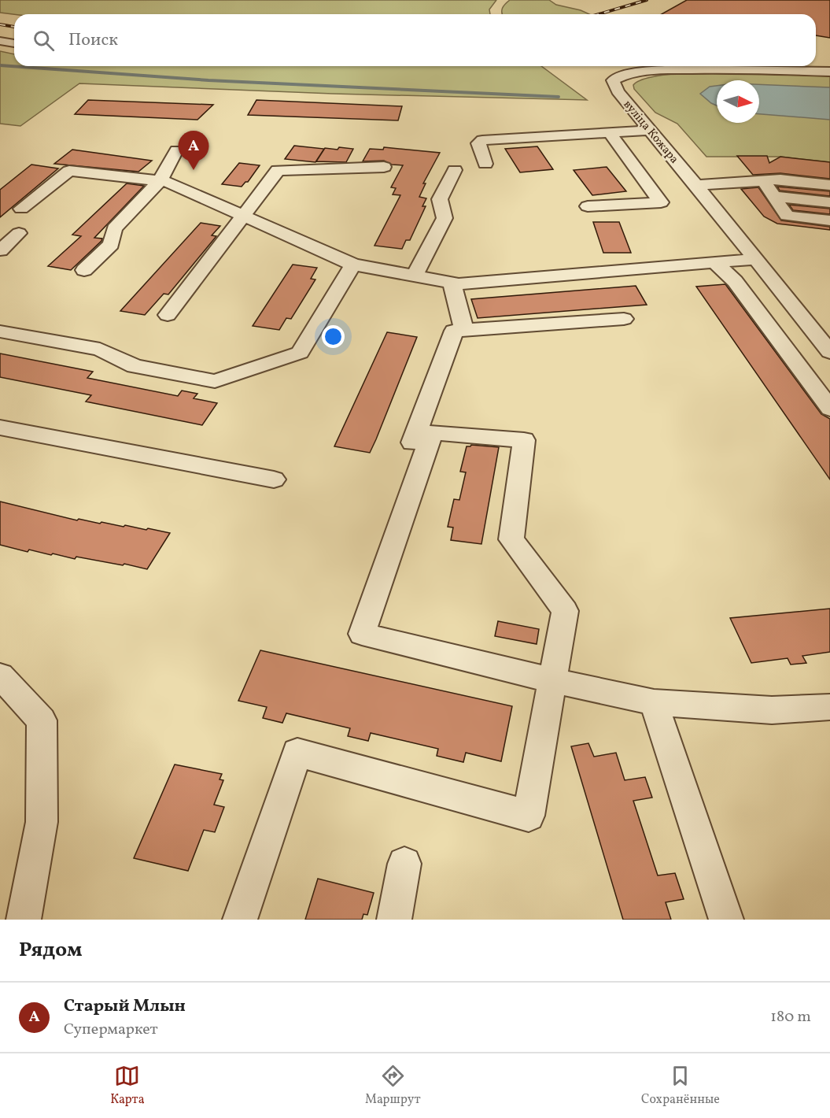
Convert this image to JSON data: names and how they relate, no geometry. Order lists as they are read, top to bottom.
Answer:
{
  "streets": {
    "street": ["вуліца Кожара"]
  },
  "north": "right",
  "page": {
    "search": "Поиск",
    "pins": "A",
    "heading": "Рядом",
    "list": [
      {
        "mark": "A",
        "name": "Старый Млын",
        "note": "Супермаркет",
        "value": "180 m"
      }
    ],
    "nav": ["Карта", "Маршрут", "Сохранённые"]
  }
}
